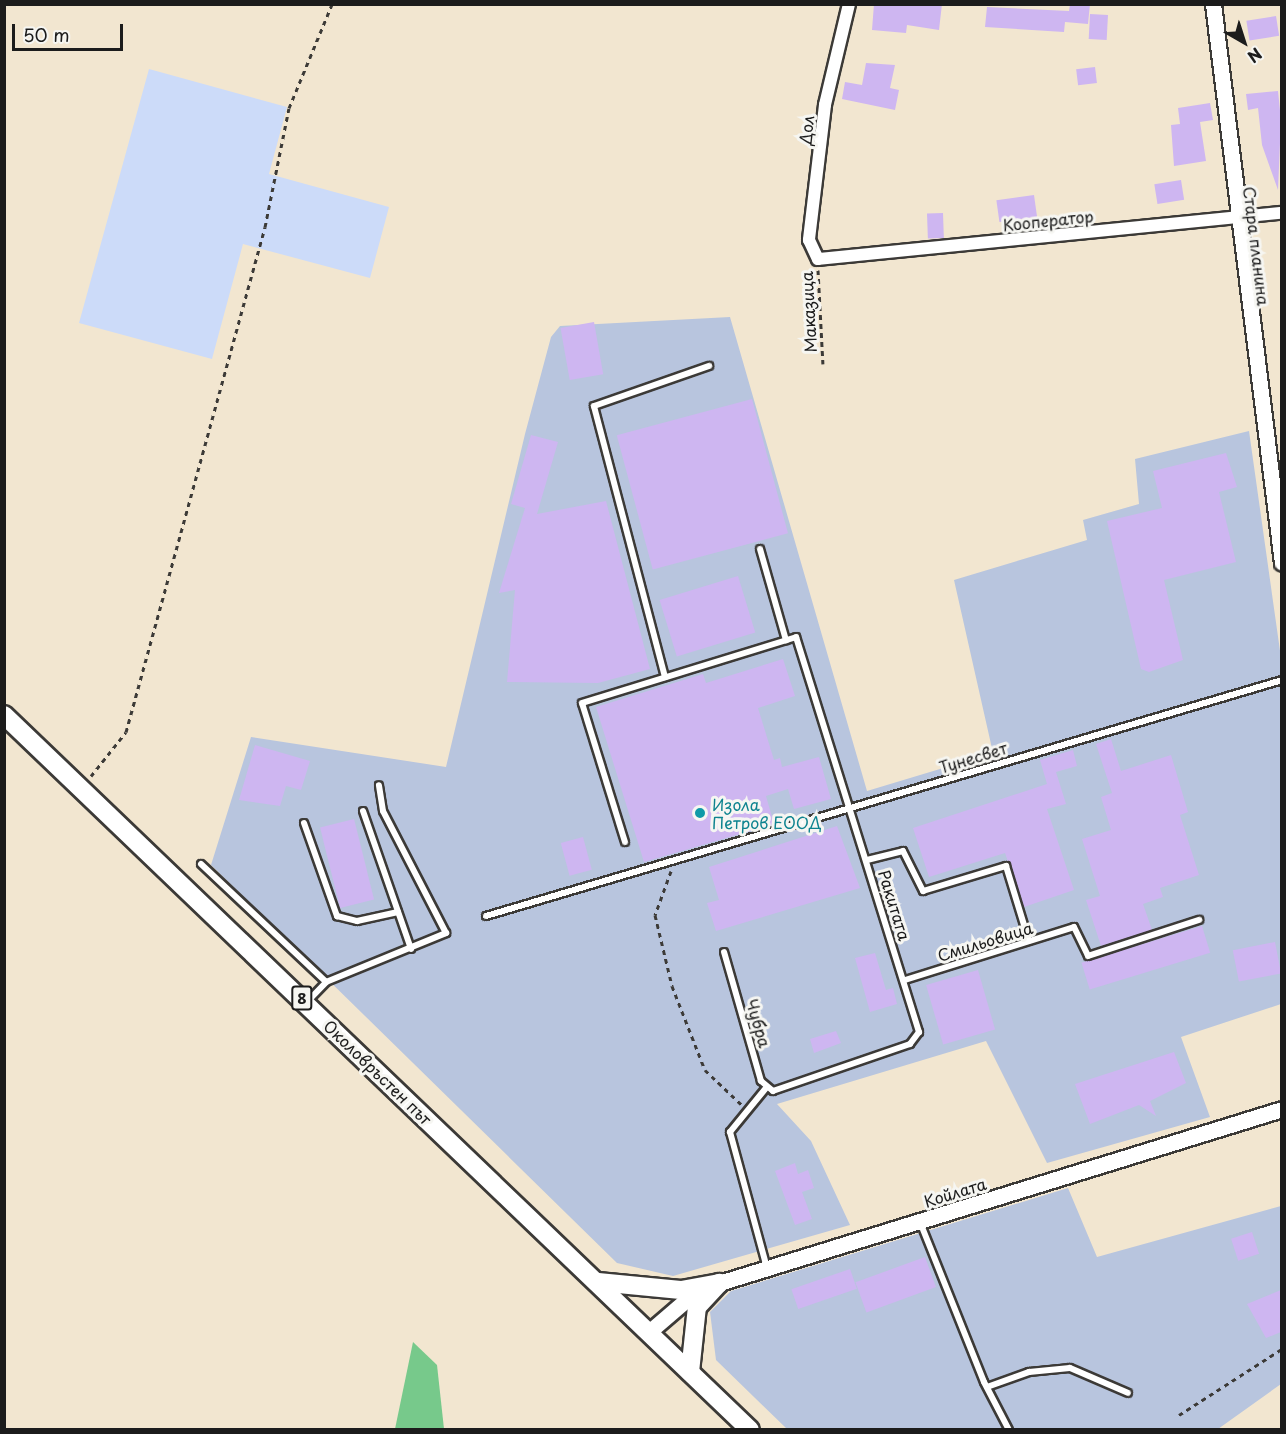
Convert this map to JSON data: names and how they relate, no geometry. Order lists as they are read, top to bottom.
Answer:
{
  "streets": {
    "main road": ["8", "Околовръстен път"],
    "street": [
      "Дол",
      "Кооператор",
      "Стара планина",
      "Койлата"
    ],
    "lane": [
      "Тунесвет",
      "Ракитата",
      "Смильовица",
      "Чубра"
    ],
    "path": ["Маказица"]
  },
  "crossings": [
    ["Дол", "Кооператор"],
    ["Дол", "Маказица"],
    ["Кооператор", "Стара планина"],
    ["Кооператор", "Маказица"],
    ["Тунесвет", "Ракитата"],
    ["Ракитата", "Смильовица"],
    ["Ракитата", "Чубра"],
    ["Околовръстен път", "Койлата"]
  ],
  "places": ["Изола Петров ЕООД"],
  "scale_bar": "50 m",
  "north": "bottom right"
}
